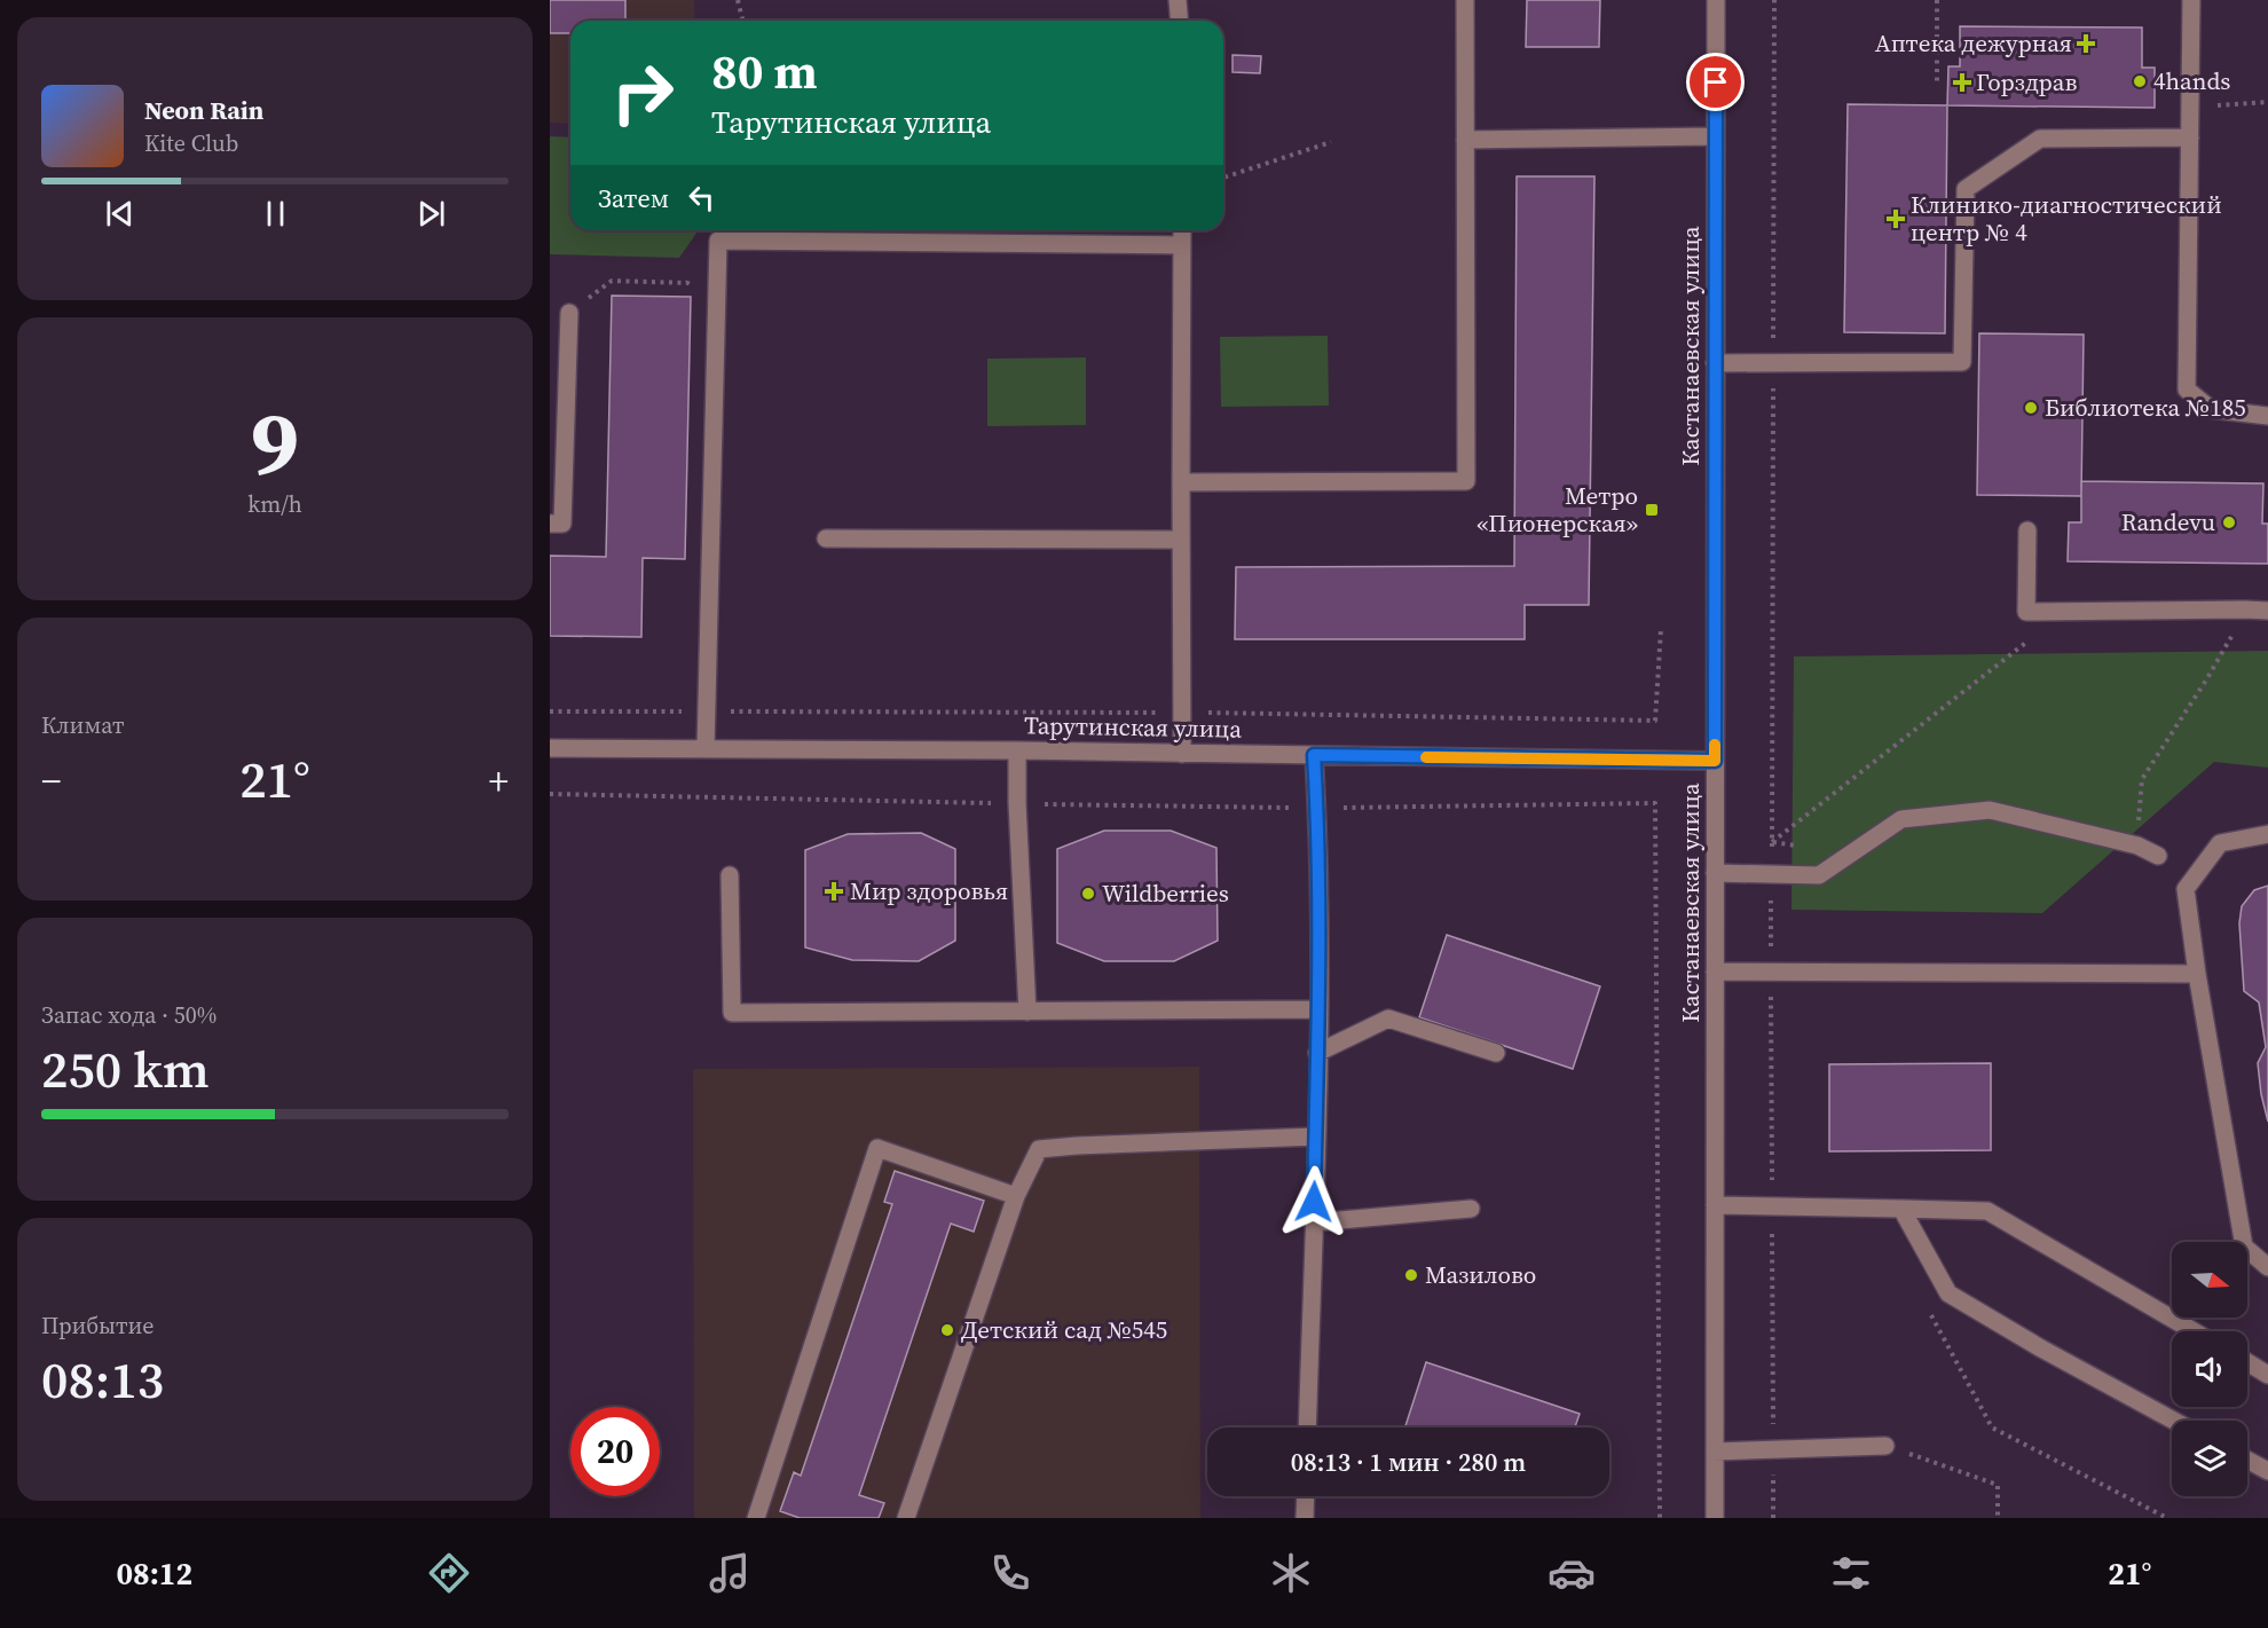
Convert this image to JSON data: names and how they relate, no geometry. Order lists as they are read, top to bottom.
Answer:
{
  "streets": {
    "street": ["Кастанаевская улица", "Тарутинская улица"]
  },
  "crossings": [
    ["Кастанаевская улица", "Тарутинская улица"]
  ],
  "places": {
    "health": [
      "Аптека дежурная",
      "Горздрав",
      "Клинико-диагностический центр № 4",
      "Мир здоровья"
    ],
    "other": [
      "4hands",
      "Библиотека №185",
      "Randevu",
      "Wildberries",
      "Мазилово",
      "Детский сад №545"
    ],
    "transit": ["Метро «Пионерская»"]
  },
  "north": "right",
  "page": {
    "turn": ["80 m", "Тарутинская улица"],
    "song": ["Neon Rain", "Kite Club"],
    "then": "Затем",
    "tile": [
      ["9", "km/h"],
      "Климат",
      ["Запас хода · 50%", "250 km"],
      ["Прибытие", "08:13"]
    ],
    "heat": ["−", "21°", "+"],
    "limit": "20",
    "trip": "08:13 · 1 мин · 280 m",
    "tabs": ["08:12", "21°"]
  }
}
